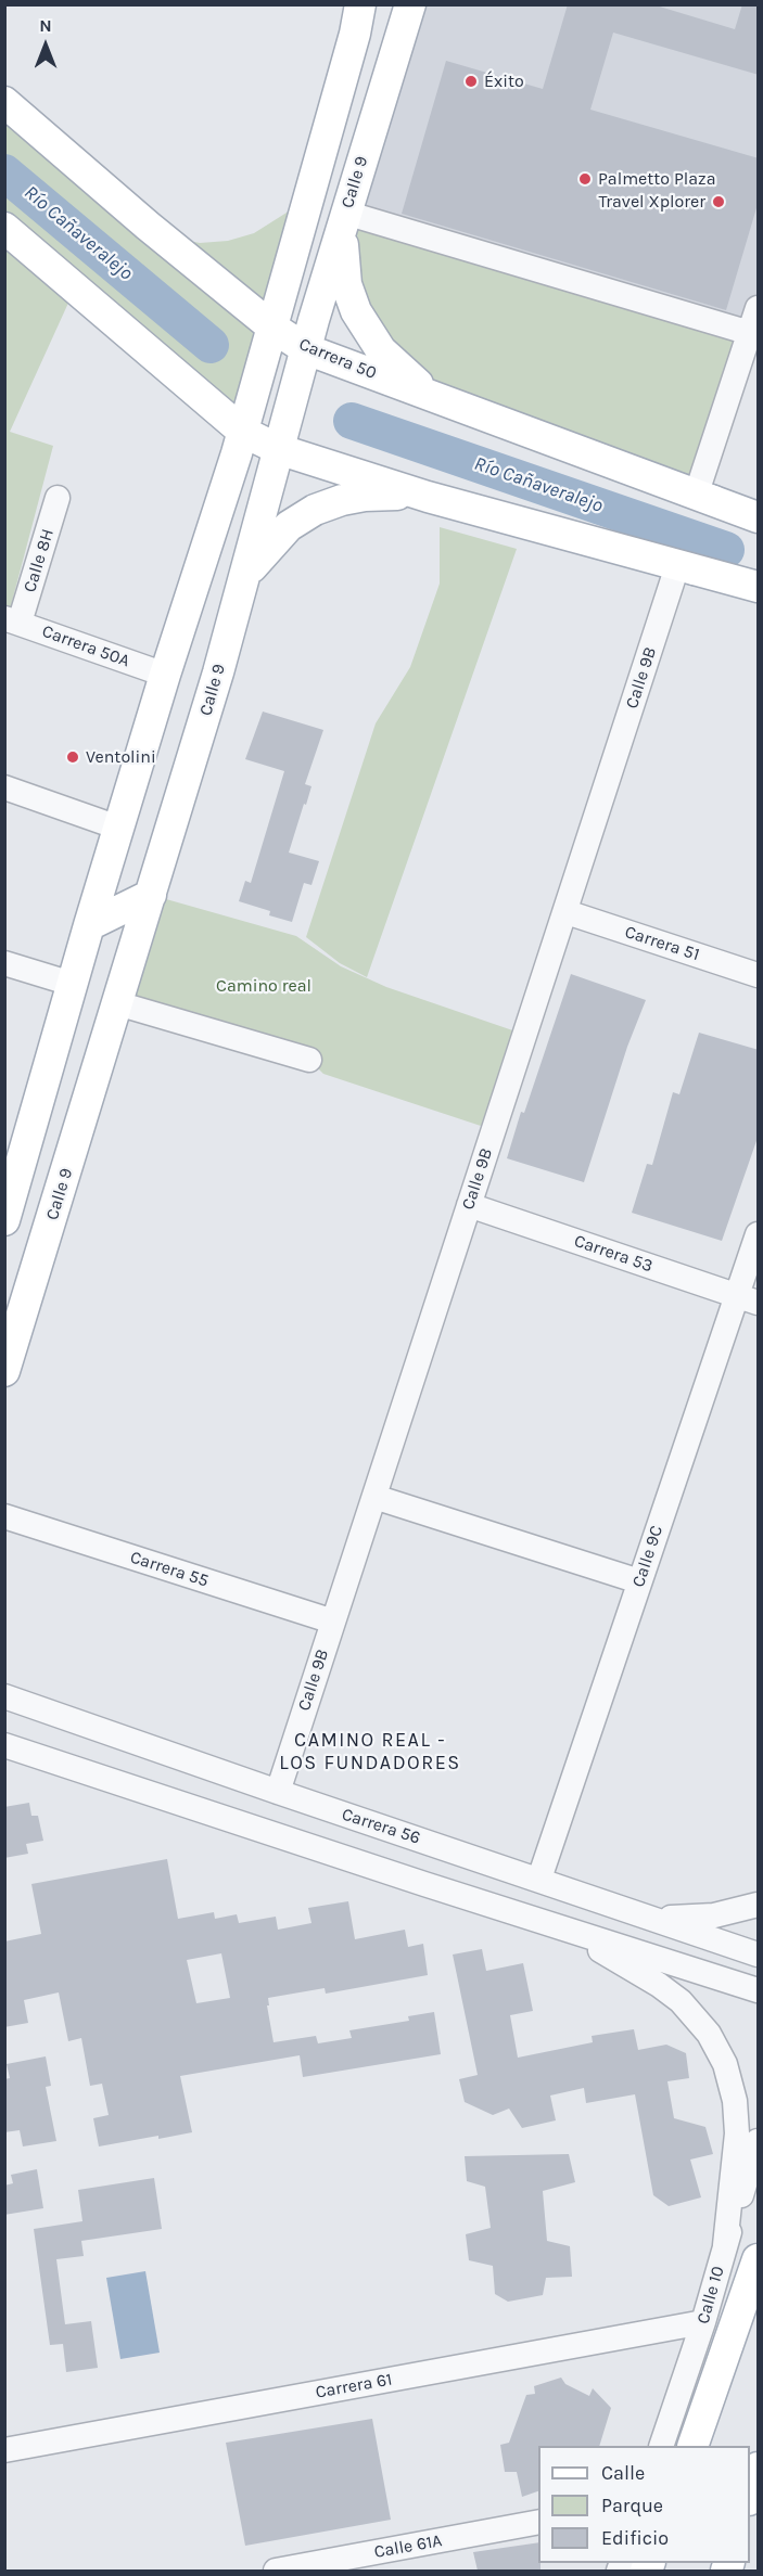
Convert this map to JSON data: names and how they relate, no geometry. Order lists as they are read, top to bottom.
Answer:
{
  "streets": {
    "main road": ["Calle 9", "Carrera 50", "Calle 10"],
    "street": [
      "Calle 8H",
      "Carrera 50A",
      "Calle 9B",
      "Carrera 51",
      "Carrera 53",
      "Calle 9C",
      "Carrera 55",
      "Carrera 56",
      "Carrera 61",
      "Calle 61A"
    ]
  },
  "crossings": [
    ["Calle 9", "Carrera 50"],
    ["Calle 8H", "Carrera 50A"],
    ["Calle 9B", "Carrera 51"],
    ["Calle 9B", "Carrera 53"],
    ["Calle 9B", "Carrera 55"],
    ["Calle 9B", "Carrera 56"],
    ["Carrera 53", "Calle 9C"],
    ["Calle 9C", "Carrera 56"],
    ["Calle 10", "Carrera 61"]
  ],
  "districts": ["CAMINO REAL - LOS FUNDADORES"],
  "water": ["Río Cañaveralejo"],
  "parks": ["Camino real"],
  "places": [
    "Éxito",
    "Palmetto Plaza",
    "Travel Xplorer",
    "Ventolini"
  ],
  "legend": ["Calle", "Parque", "Edificio"],
  "north": "top"
}
